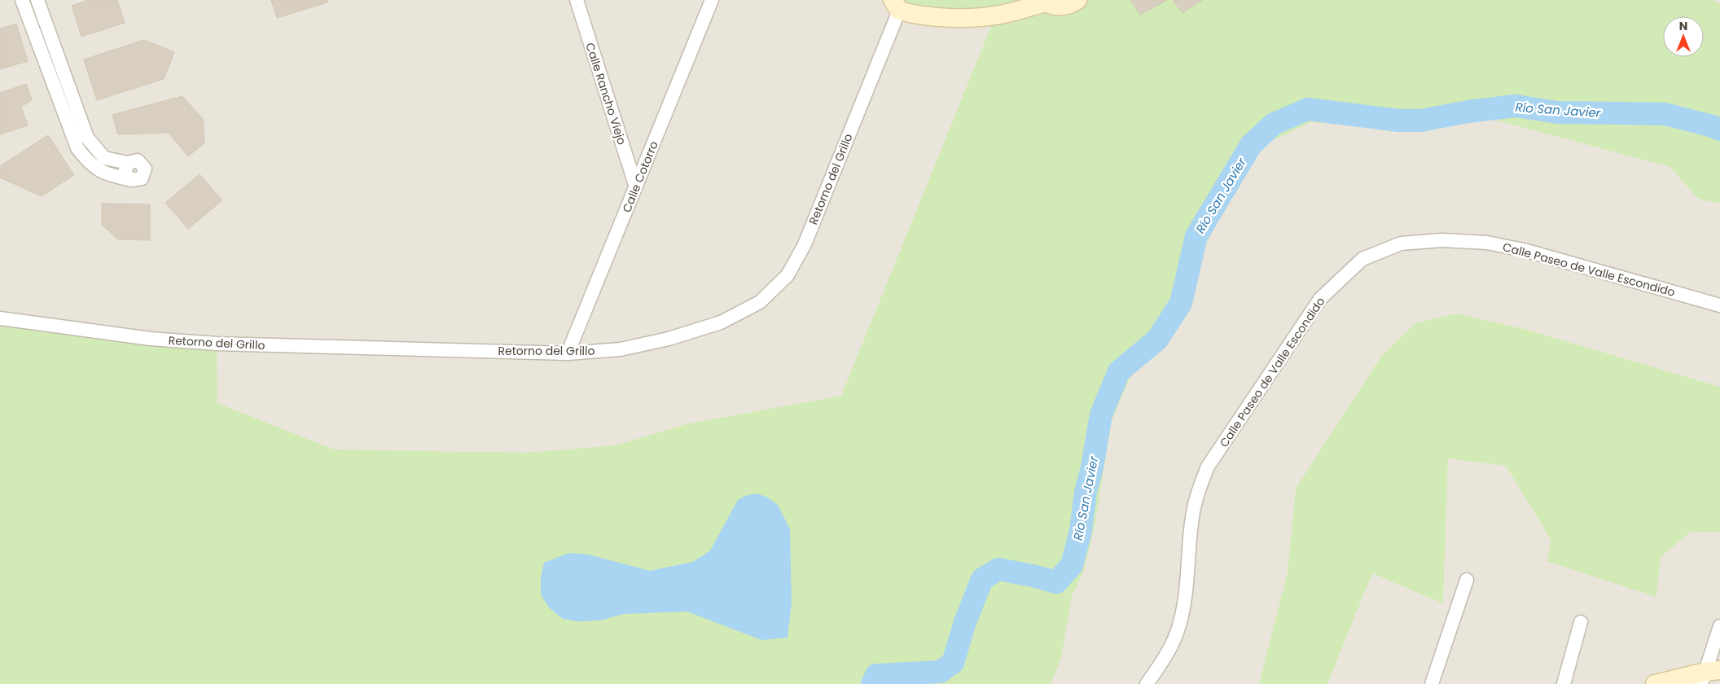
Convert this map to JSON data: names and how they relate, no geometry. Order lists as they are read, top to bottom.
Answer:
{
  "streets": {
    "street": [
      "Calle Rancho Viejo",
      "Calle Cotorro",
      "Retorno del Grillo",
      "Calle Paseo de Valle Escondido"
    ]
  },
  "crossings": [
    ["Calle Rancho Viejo", "Calle Cotorro"],
    ["Calle Cotorro", "Retorno del Grillo"]
  ],
  "water": ["Río San Javier"],
  "north": "top"
}
